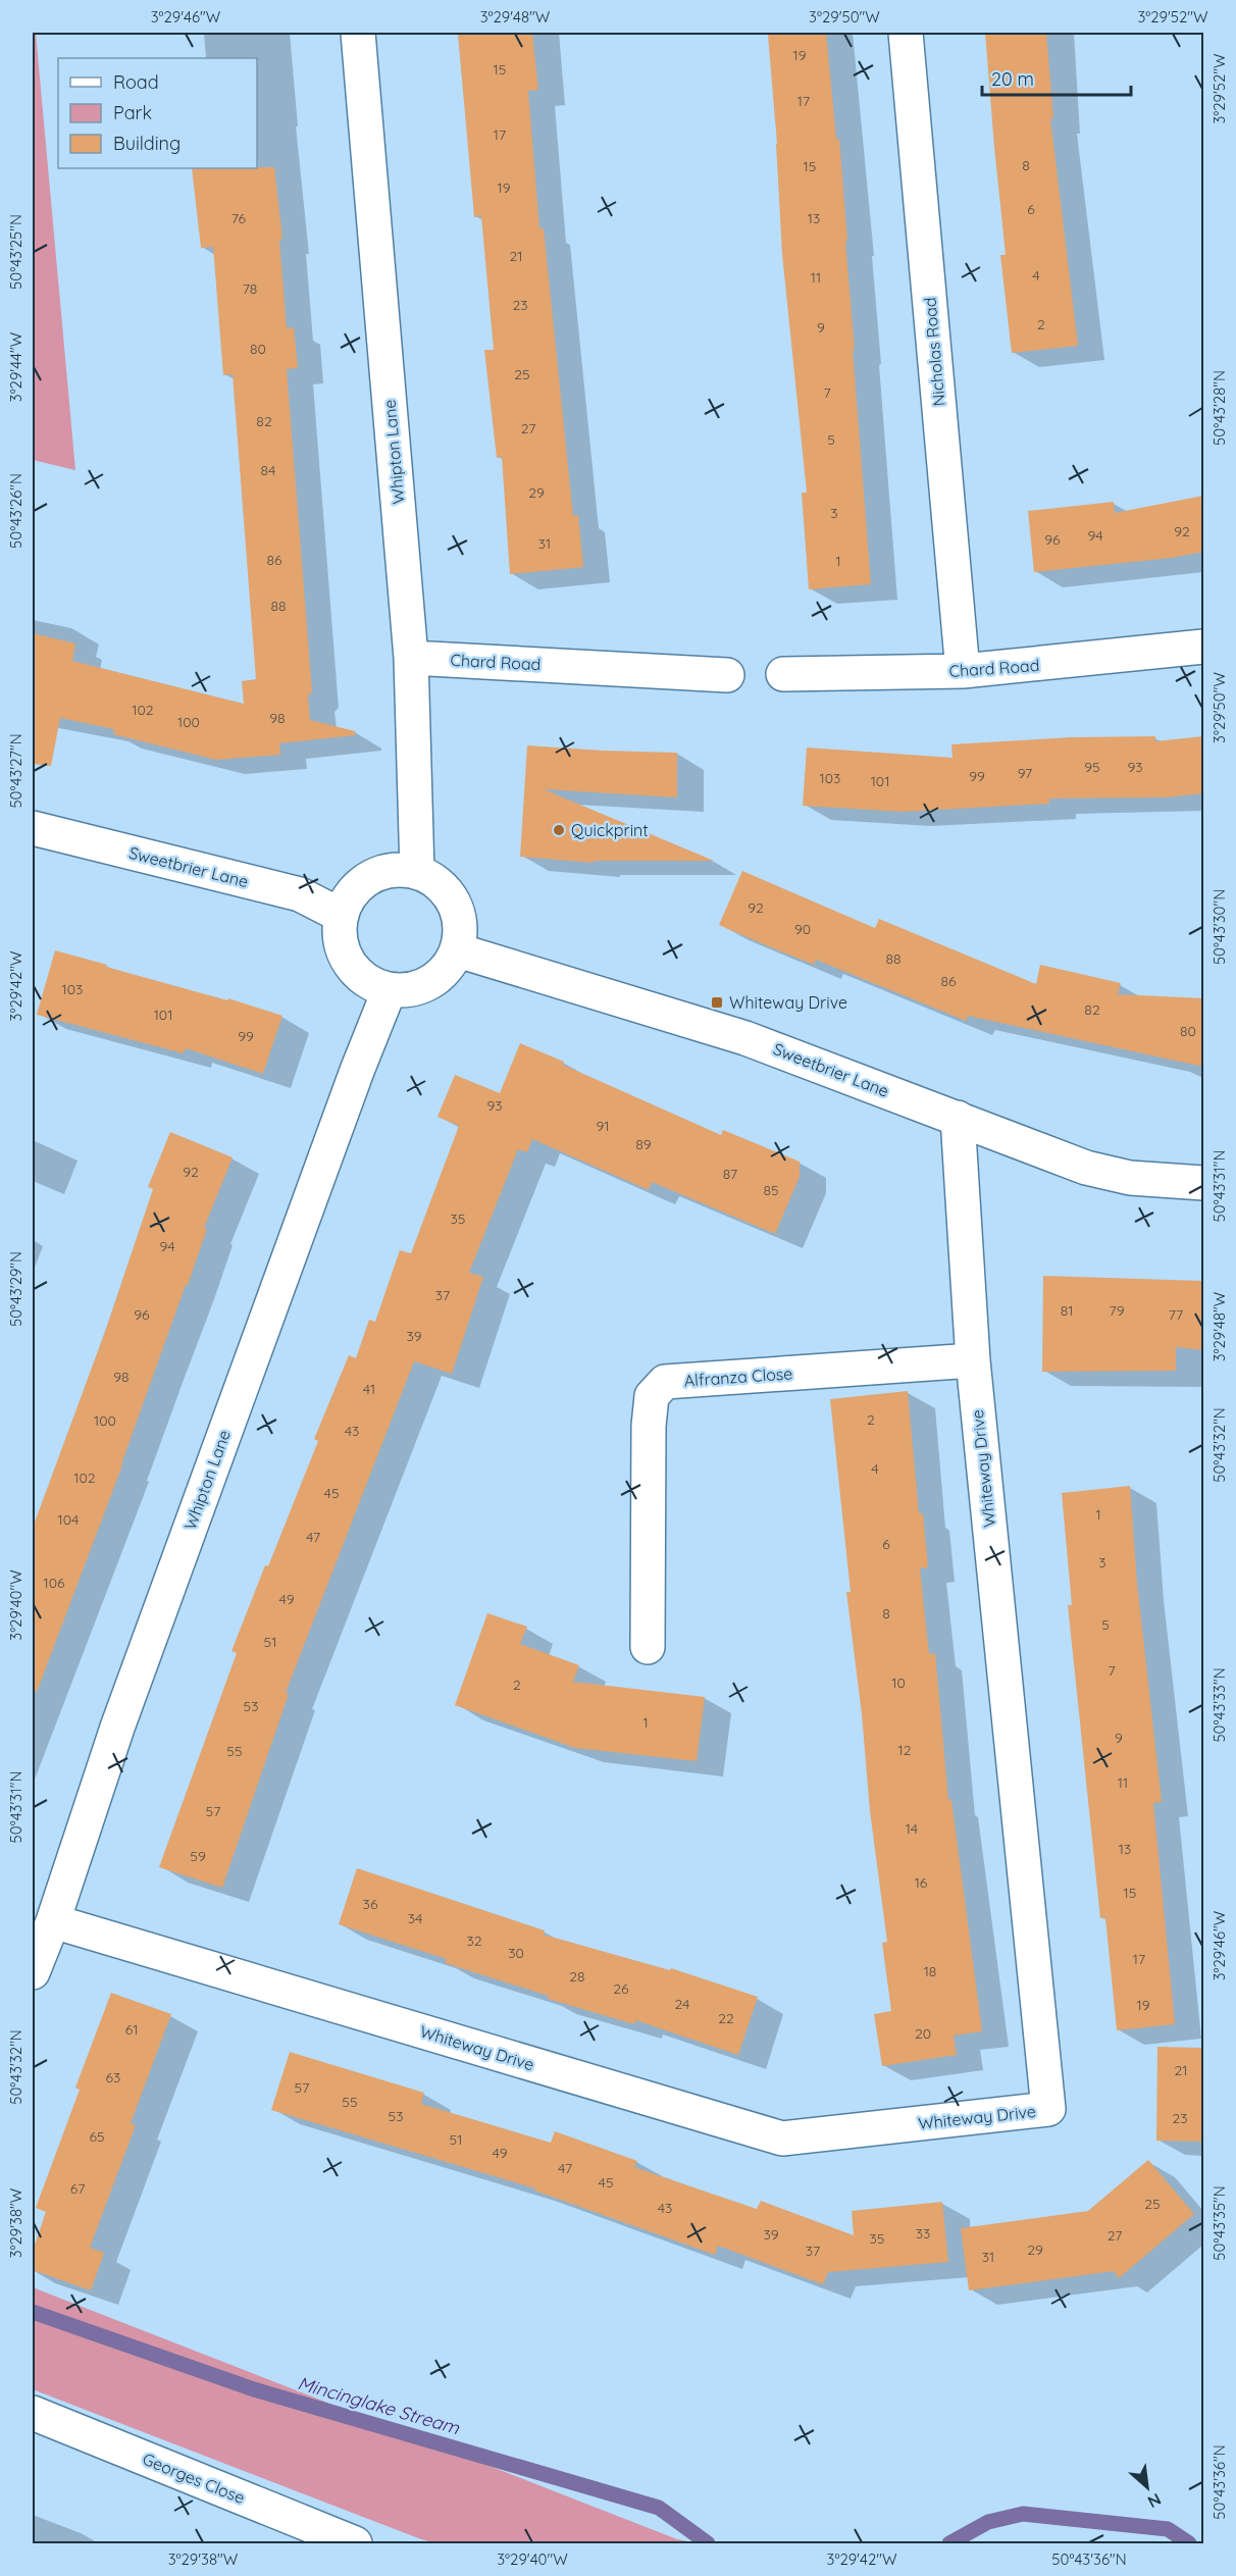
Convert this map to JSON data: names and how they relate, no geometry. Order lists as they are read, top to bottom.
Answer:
{
  "streets": {
    "street": [
      "Nicholas Road",
      "Whipton Lane",
      "Chard Road",
      "Sweetbrier Lane",
      "Alfranza Close",
      "Whiteway Drive",
      "Georges Close"
    ]
  },
  "crossings": [
    ["Nicholas Road", "Chard Road"],
    ["Whipton Lane", "Chard Road"],
    ["Whipton Lane", "Sweetbrier Lane"],
    ["Whipton Lane", "Whiteway Drive"],
    ["Sweetbrier Lane", "Whiteway Drive"],
    ["Alfranza Close", "Whiteway Drive"]
  ],
  "water": ["Mincinglake Stream"],
  "places": {
    "other": ["Quickprint"],
    "transit": ["Whiteway Drive"]
  },
  "house_numbers": [
    "19",
    "15",
    "17",
    "17",
    "8",
    "15",
    "19",
    "6",
    "76",
    "13",
    "21",
    "4",
    "11",
    "78",
    "23",
    "2",
    "9",
    "80",
    "25",
    "7",
    "82",
    "27",
    "5",
    "84",
    "29",
    "3",
    "92",
    "94",
    "96",
    "31",
    "86",
    "1",
    "88",
    "102",
    "98",
    "100",
    "95",
    "93",
    "97",
    "99",
    "103",
    "101",
    "92",
    "90",
    "88",
    "86",
    "103",
    "82",
    "101",
    "80",
    "99",
    "93",
    "91",
    "89",
    "92",
    "87",
    "85",
    "35",
    "94",
    "37",
    "81",
    "79",
    "96",
    "77",
    "39",
    "98",
    "41",
    "2",
    "100",
    "43",
    "4",
    "102",
    "45",
    "1",
    "104",
    "47",
    "6",
    "3",
    "106",
    "49",
    "8",
    "5",
    "51",
    "7",
    "10",
    "2",
    "53",
    "1",
    "9",
    "12",
    "55",
    "11",
    "57",
    "14",
    "13",
    "59",
    "16",
    "15",
    "36",
    "34",
    "32",
    "30",
    "17",
    "18",
    "28",
    "26",
    "24",
    "19",
    "22",
    "61",
    "20",
    "21",
    "63",
    "57",
    "55",
    "53",
    "23",
    "65",
    "51",
    "49",
    "47",
    "45",
    "67",
    "25",
    "43",
    "33",
    "39",
    "27",
    "35",
    "29",
    "37",
    "31"
  ],
  "legend": ["Road", "Park", "Building"],
  "scale_bar": "20 m",
  "north": "bottom right",
  "coordinates": [
    "3°29'46\"W",
    "3°29'48\"W",
    "3°29'50\"W",
    "3°29'52\"W",
    "50°43'25\"N",
    "3°29'44\"W",
    "50°43'28\"N",
    "50°43'26\"N",
    "50°43'27\"N",
    "50°43'30\"N",
    "3°29'42\"W",
    "50°43'31\"N",
    "50°43'29\"N",
    "50°43'32\"N",
    "3°29'40\"W",
    "50°43'33\"N",
    "50°43'35\"N",
    "3°29'38\"W",
    "50°43'36\"N"
  ]
}
